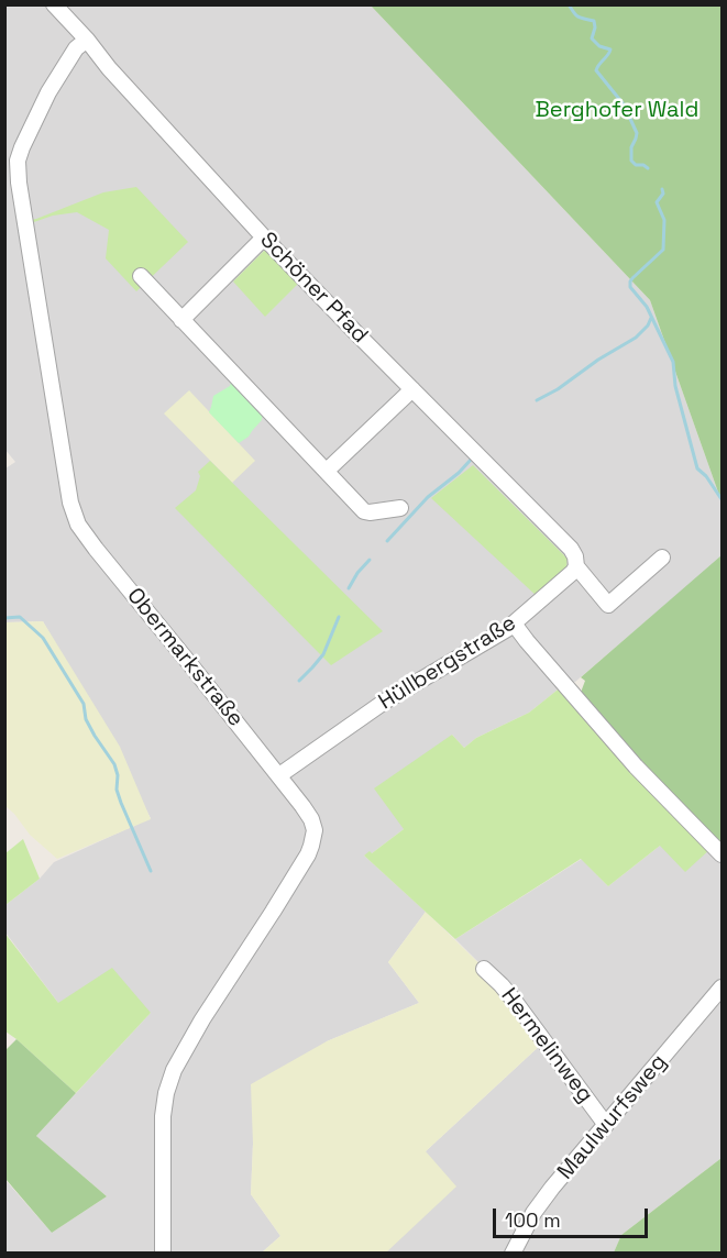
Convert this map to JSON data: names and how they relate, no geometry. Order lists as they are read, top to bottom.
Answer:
{
  "streets": {
    "street": [
      "Schöner Pfad",
      "Obermarkstraße",
      "Hüllbergstraße",
      "Hermelinweg",
      "Maulwurfsweg"
    ]
  },
  "crossings": [
    ["Schöner Pfad", "Obermarkstraße"],
    ["Schöner Pfad", "Hüllbergstraße"],
    ["Obermarkstraße", "Hüllbergstraße"],
    ["Hermelinweg", "Maulwurfsweg"]
  ],
  "parks": ["Berghofer Wald"],
  "scale_bar": "100 m"
}
